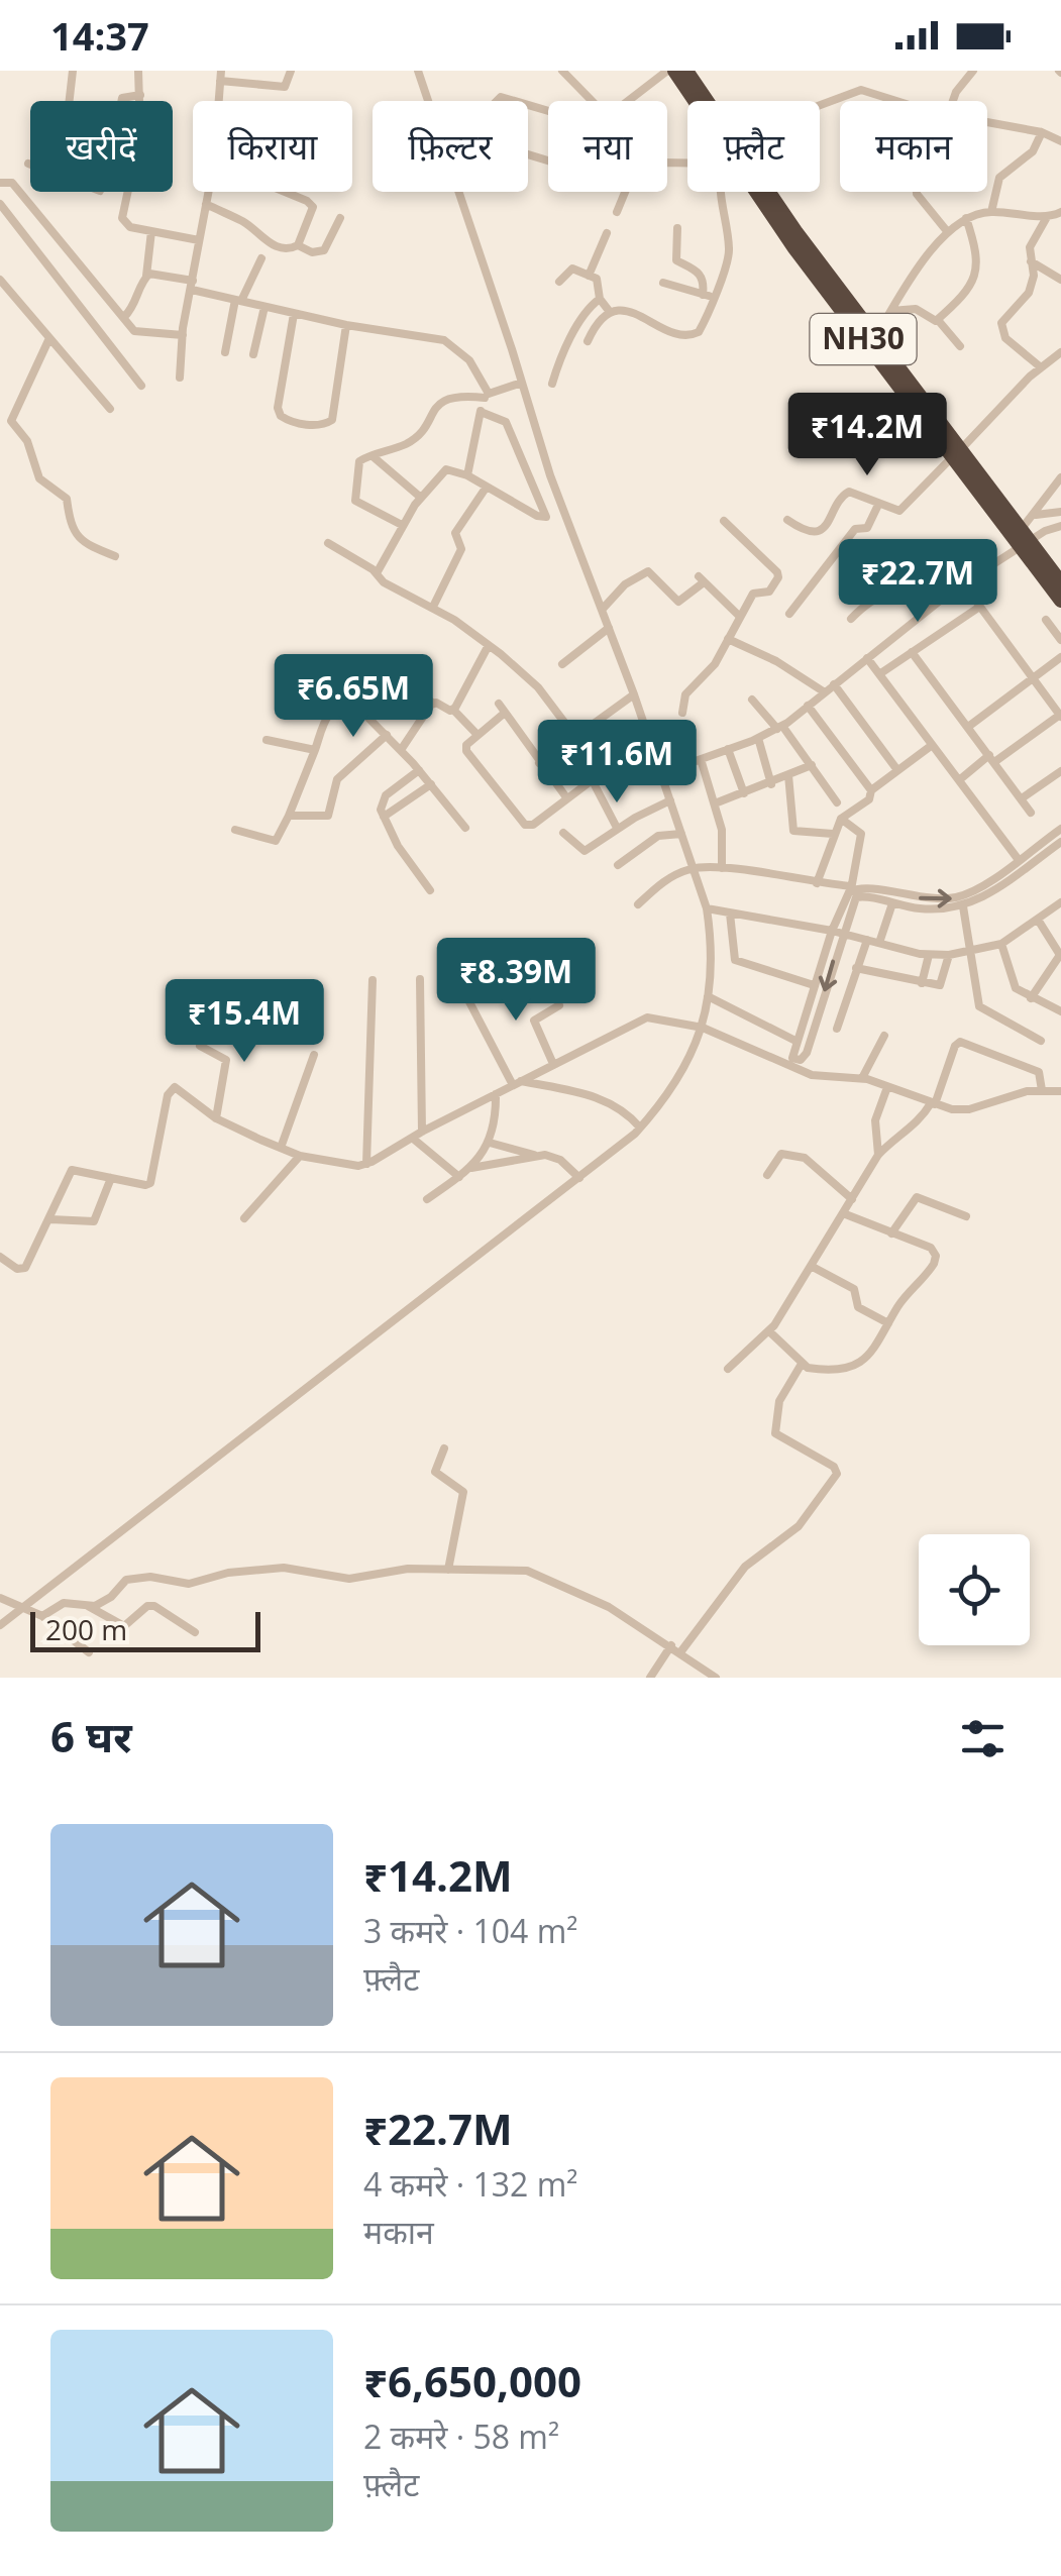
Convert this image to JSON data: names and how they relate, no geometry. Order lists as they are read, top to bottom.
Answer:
{
  "streets": {
    "highway": ["NH30"]
  },
  "scale_bar": "200 m",
  "page": {
    "status": "14:37",
    "chip": [
      "खरीदें",
      "किराया",
      "फ़िल्टर",
      "नया",
      "फ़्लैट",
      "मकान"
    ],
    "price": [
      "₹14.2M",
      "₹22.7M",
      "₹6.65M",
      "₹11.6M",
      "₹8.39M",
      "₹15.4M"
    ],
    "scale": "200 m",
    "heading": "6 घर",
    "list": [
      {
        "name": "₹14.2M",
        "note": "3 कमरे · 104 m² · फ़्लैट"
      },
      {
        "name": "₹22.7M",
        "note": "4 कमरे · 132 m² · मकान"
      },
      {
        "name": "₹6,650,000",
        "note": "2 कमरे · 58 m² · फ़्लैट"
      }
    ]
  }
}
